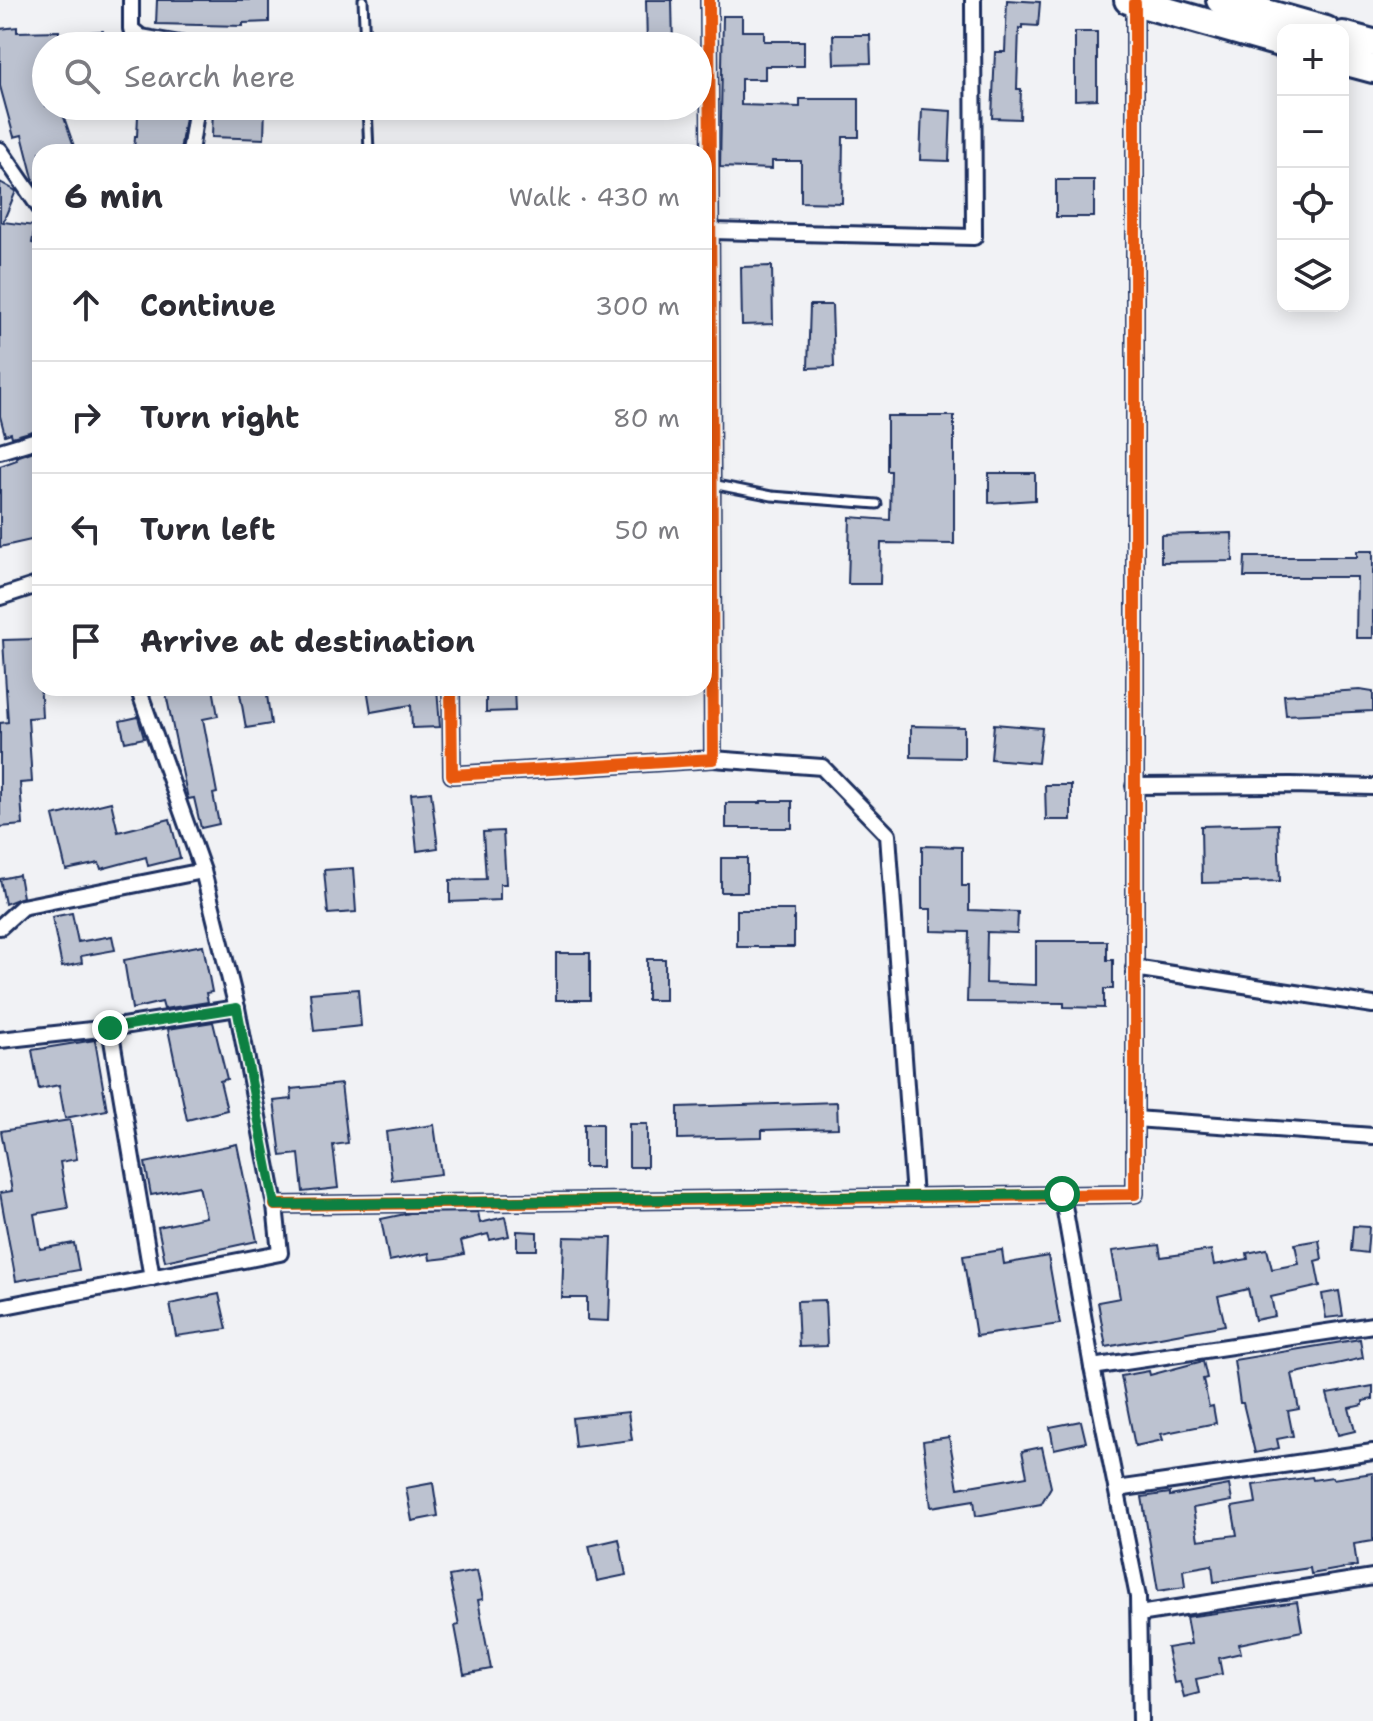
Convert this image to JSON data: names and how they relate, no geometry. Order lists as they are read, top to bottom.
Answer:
{
  "page": {
    "map_buttons": ["+", "−"],
    "search": "Search here",
    "heading": ["6 min", "Walk · 430 m"],
    "list": [
      ["Continue", "300 m"],
      ["Turn right", "80 m"],
      ["Turn left", "50 m"],
      "Arrive at destination"
    ]
  }
}
